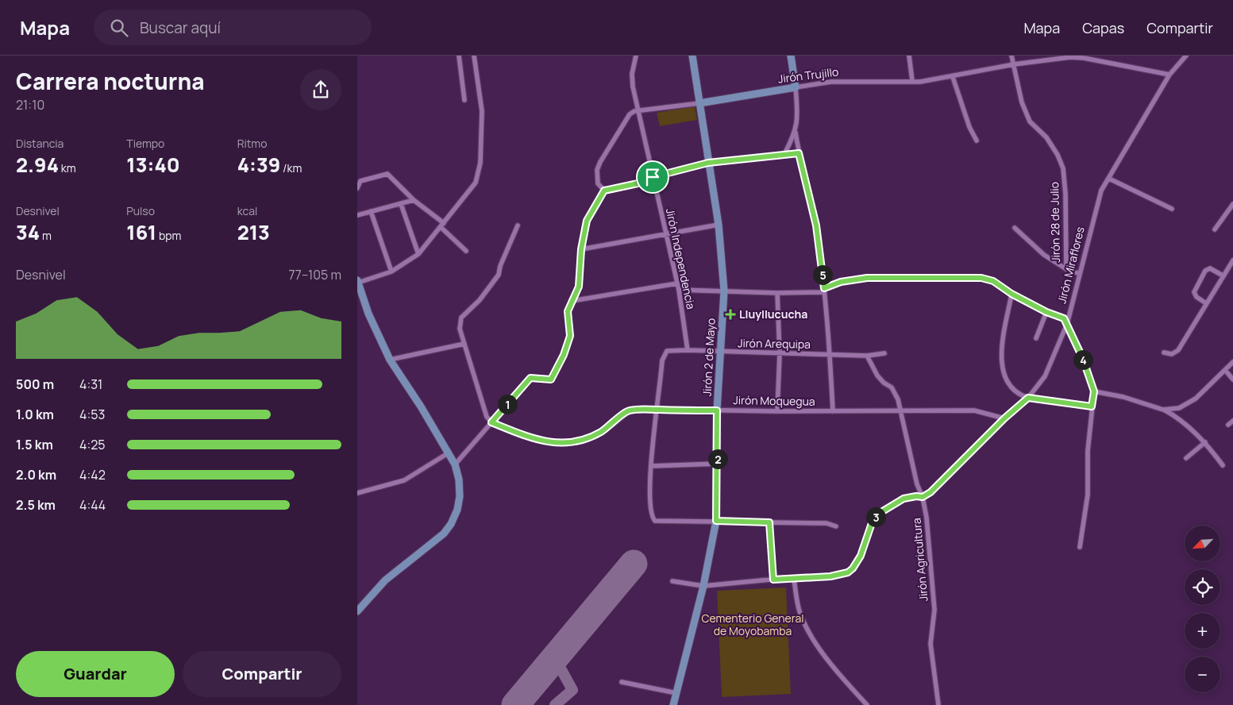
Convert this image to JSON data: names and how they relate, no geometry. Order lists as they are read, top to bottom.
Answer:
{
  "streets": {
    "main road": ["Jirón Trujillo", "Jirón 2 de Mayo"],
    "street": [
      "Jirón 28 de Julio",
      "Jirón Independencia",
      "Jirón Miraflores",
      "Jirón Arequipa",
      "Jirón Moquegua",
      "Jirón Agricultura"
    ]
  },
  "crossings": [
    ["Jirón Trujillo", "Jirón 28 de Julio"],
    ["Jirón Trujillo", "Jirón Independencia"],
    ["Jirón Trujillo", "Jirón Miraflores"],
    ["Jirón Trujillo", "Jirón 2 de Mayo"],
    ["Jirón 28 de Julio", "Jirón Miraflores"],
    ["Jirón Independencia", "Jirón Arequipa"],
    ["Jirón Miraflores", "Jirón Moquegua"],
    ["Jirón Miraflores", "Jirón Agricultura"],
    ["Jirón Arequipa", "Jirón 2 de Mayo"],
    ["Jirón Arequipa", "Jirón Moquegua"],
    ["Jirón Arequipa", "Jirón Agricultura"],
    ["Jirón 2 de Mayo", "Jirón Moquegua"],
    ["Jirón Moquegua", "Jirón Agricultura"]
  ],
  "parks": ["Cementerio General de Moyobamba"],
  "places": {
    "health": ["Lluyllucucha"]
  },
  "north": "bottom left",
  "page": {
    "header": "Mapa",
    "search": "Buscar aquí",
    "nav": ["Mapa", "Capas", "Compartir"],
    "heading": ["Carrera nocturna", "21:10"],
    "stats": [
      ["Distancia", "2.94 km"],
      ["Tiempo", "13:40"],
      ["Ritmo", "4:39 /km"],
      ["Desnivel", "34 m"],
      ["Pulso", "161 bpm"],
      ["kcal", "213"]
    ],
    "chart": ["Desnivel", "77–105 m"],
    "pins": [
      "5",
      "4",
      "1",
      "2",
      "3"
    ],
    "list": [
      {
        "name": "500 m",
        "note": "4:31"
      },
      {
        "name": "1.0 km",
        "note": "4:53"
      },
      {
        "name": "1.5 km",
        "note": "4:25"
      },
      {
        "name": "2.0 km",
        "note": "4:42"
      },
      {
        "name": "2.5 km",
        "note": "4:44"
      }
    ],
    "map_buttons": ["+", "−"],
    "buttons": ["Guardar", "Compartir"]
  }
}
